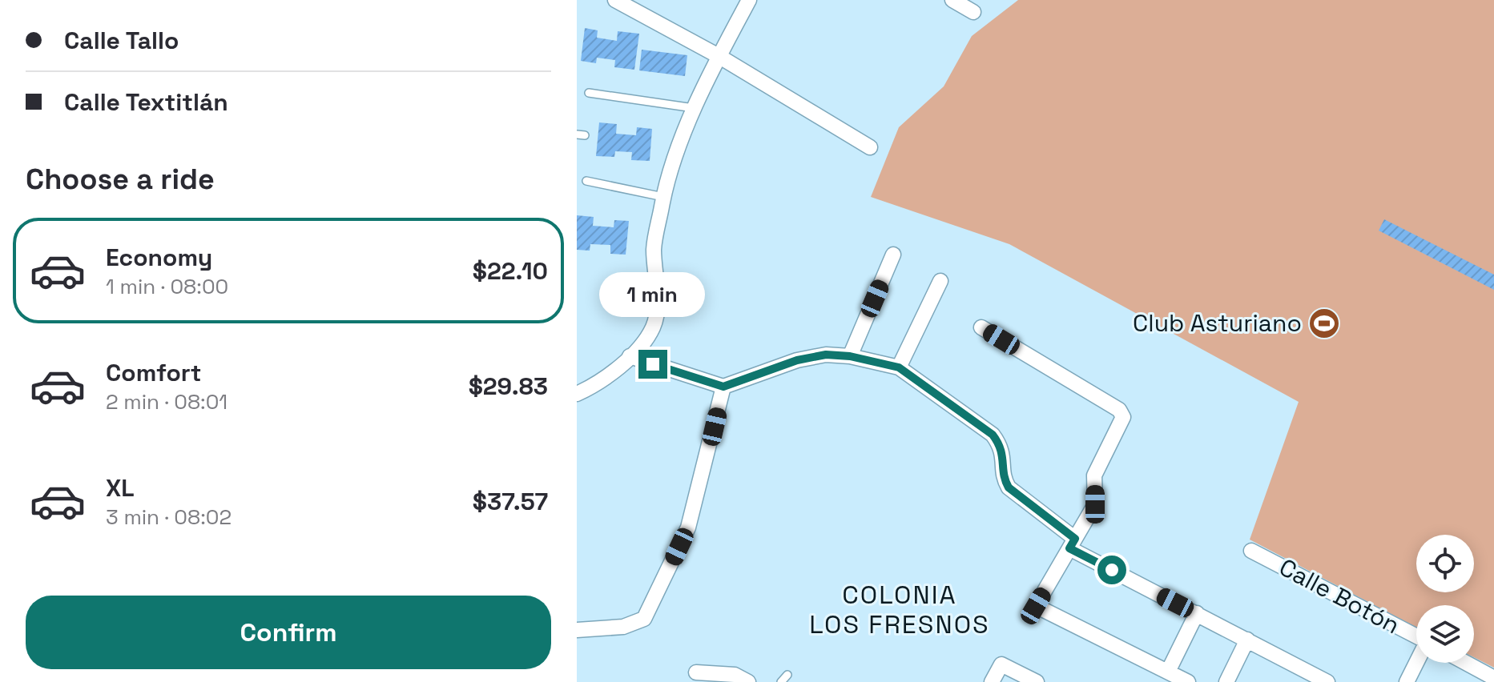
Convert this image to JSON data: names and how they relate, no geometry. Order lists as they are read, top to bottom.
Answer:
{
  "streets": {
    "street": ["Calle Botón"]
  },
  "districts": ["COLONIA LOS FRESNOS"],
  "places": {
    "sports": ["Club Asturiano"]
  },
  "page": {
    "banner": ["Calle Tallo", "Calle Textitlán"],
    "heading": "Choose a ride",
    "list": [
      {
        "name": "Economy",
        "note": "1 min · 08:00",
        "value": "$22.10"
      },
      {
        "name": "Comfort",
        "note": "2 min · 08:01",
        "value": "$29.83"
      },
      {
        "name": "XL",
        "note": "3 min · 08:02",
        "value": "$37.57"
      }
    ],
    "bubble": "1 min",
    "buttons": "Confirm"
  }
}
